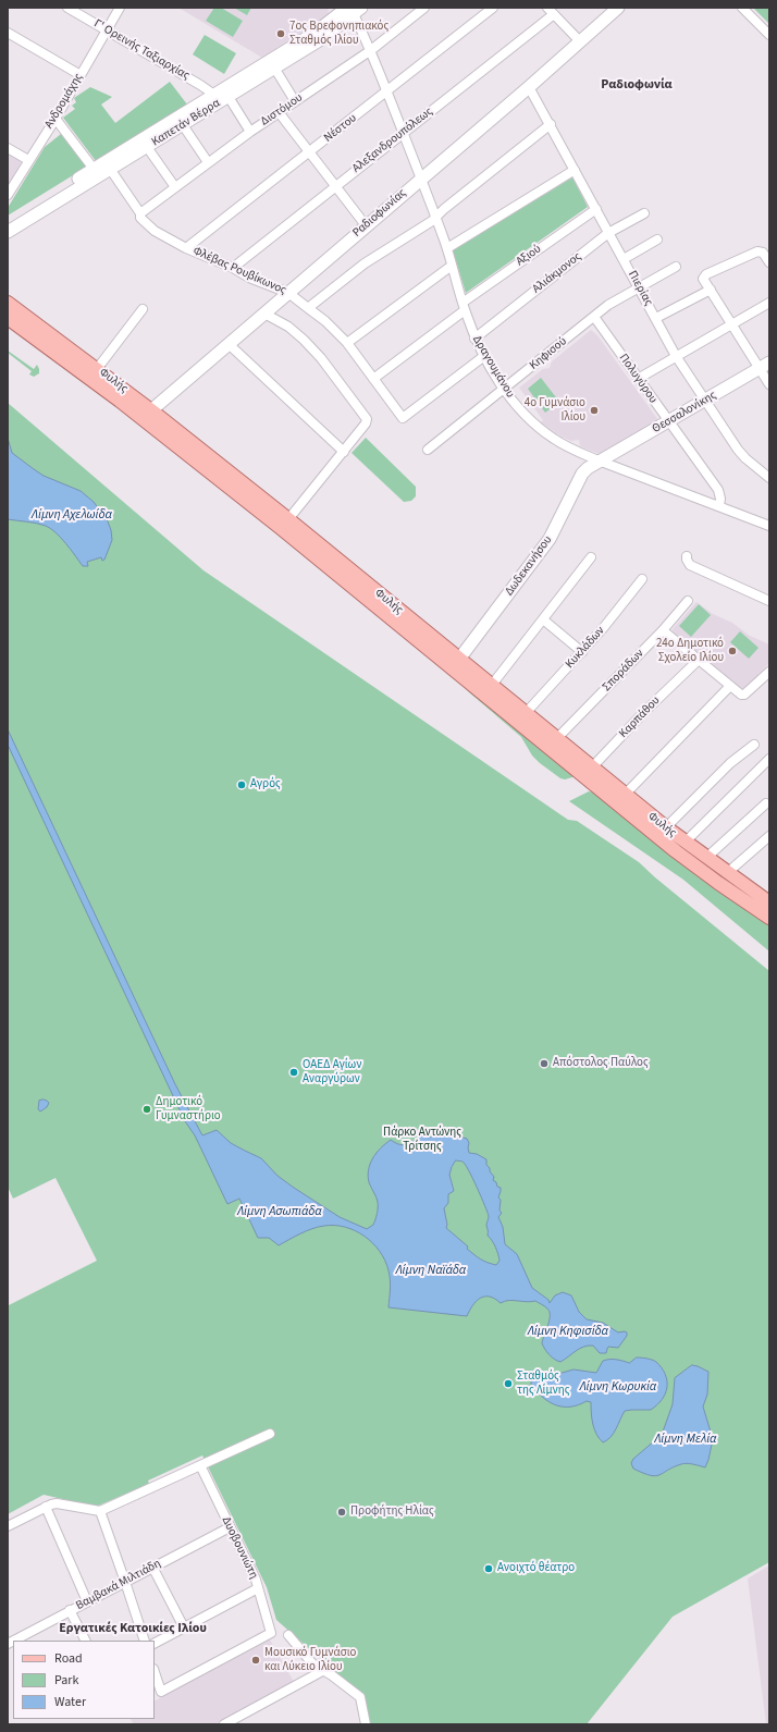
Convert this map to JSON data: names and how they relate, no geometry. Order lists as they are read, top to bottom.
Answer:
{
  "streets": {
    "main road": ["Φυλής"],
    "street": [
      "Γ' Ορεινής Ταξιαρχίας",
      "Ανδρομάχης",
      "Διστόμου",
      "Καπετάν Βέρρα",
      "Νέστου",
      "Αλεξανδρουπόλεως",
      "Ραδιοφωνίας",
      "Αξιού",
      "Φλέβας Ρουβίκωνος",
      "Αλιάκμονος",
      "Πιερίας",
      "Κηφισού",
      "Δραγουμάνου",
      "Πολυγύρου",
      "Θεσσαλονίκης",
      "Δωδεκανήσου",
      "Κυκλάδων",
      "Σποράδων",
      "Καρπάθου",
      "Δυοβουνιώτη",
      "Βαμβακά Μιλτιάδη"
    ]
  },
  "crossings": [
    ["Γ' Ορεινής Ταξιαρχίας", "Ανδρομάχης"],
    ["Γ' Ορεινής Ταξιαρχίας", "Καπετάν Βέρρα"],
    ["Διστόμου", "Φλέβας Ρουβίκωνος"],
    ["Διστόμου", "Δραγουμάνου"],
    ["Καπετάν Βέρρα", "Φλέβας Ρουβίκωνος"],
    ["Καπετάν Βέρρα", "Δραγουμάνου"],
    ["Νέστου", "Φλέβας Ρουβίκωνος"],
    ["Νέστου", "Δραγουμάνου"],
    ["Αλεξανδρουπόλεως", "Φλέβας Ρουβίκωνος"],
    ["Αλεξανδρουπόλεως", "Δραγουμάνου"],
    ["Ραδιοφωνίας", "Φλέβας Ρουβίκωνος"],
    ["Ραδιοφωνίας", "Πιερίας"],
    ["Ραδιοφωνίας", "Δραγουμάνου"],
    ["Ραδιοφωνίας", "Φυλής"],
    ["Αξιού", "Φλέβας Ρουβίκωνος"],
    ["Αξιού", "Πιερίας"],
    ["Αξιού", "Δραγουμάνου"],
    ["Φλέβας Ρουβίκωνος", "Δραγουμάνου"],
    ["Αλιάκμονος", "Πιερίας"],
    ["Αλιάκμονος", "Δραγουμάνου"],
    ["Πιερίας", "Κηφισού"],
    ["Πιερίας", "Θεσσαλονίκης"],
    ["Κηφισού", "Δραγουμάνου"],
    ["Κηφισού", "Πολυγύρου"],
    ["Δραγουμάνου", "Πολυγύρου"],
    ["Δραγουμάνου", "Θεσσαλονίκης"],
    ["Δραγουμάνου", "Δωδεκανήσου"],
    ["Πολυγύρου", "Θεσσαλονίκης"],
    ["Φυλής", "Δωδεκανήσου"],
    ["Φυλής", "Κυκλάδων"],
    ["Φυλής", "Σποράδων"],
    ["Φυλής", "Καρπάθου"],
    ["Θεσσαλονίκης", "Δωδεκανήσου"],
    ["Δυοβουνιώτη", "Βαμβακά Μιλτιάδη"]
  ],
  "districts": ["Ραδιοφωνία", "Εργατικές Κατοικίες Ιλίου"],
  "water": [
    "Λίμνη Αχελωίδα",
    "Λίμνη Ασωπιάδα",
    "Λίμνη Ναϊάδα",
    "Λίμνη Κηφισίδα",
    "Λίμνη Κωρυκία",
    "Λίμνη Μελία"
  ],
  "parks": ["Πάρκο Αντώνης Τρίτσης"],
  "places": [
    "7ος Βρεφονηπιακός Σταθμός Ιλίου",
    "4ο Γυμνάσιο Ιλίου",
    "24ο Δημοτικό Σχολείο Ιλίου",
    "Αγρός",
    "Απόστολος Παύλος",
    "ΟΑΕΔ Αγίων Αναργύρων",
    "Δημοτικό Γυμναστήριο",
    "Σταθμός της Λίμνης",
    "Προφήτης Ηλίας",
    "Ανοιχτό θέατρο",
    "Μουσικό Γυμνάσιο και Λύκειο Ιλίου"
  ],
  "legend": ["Road", "Park", "Water"]
}
